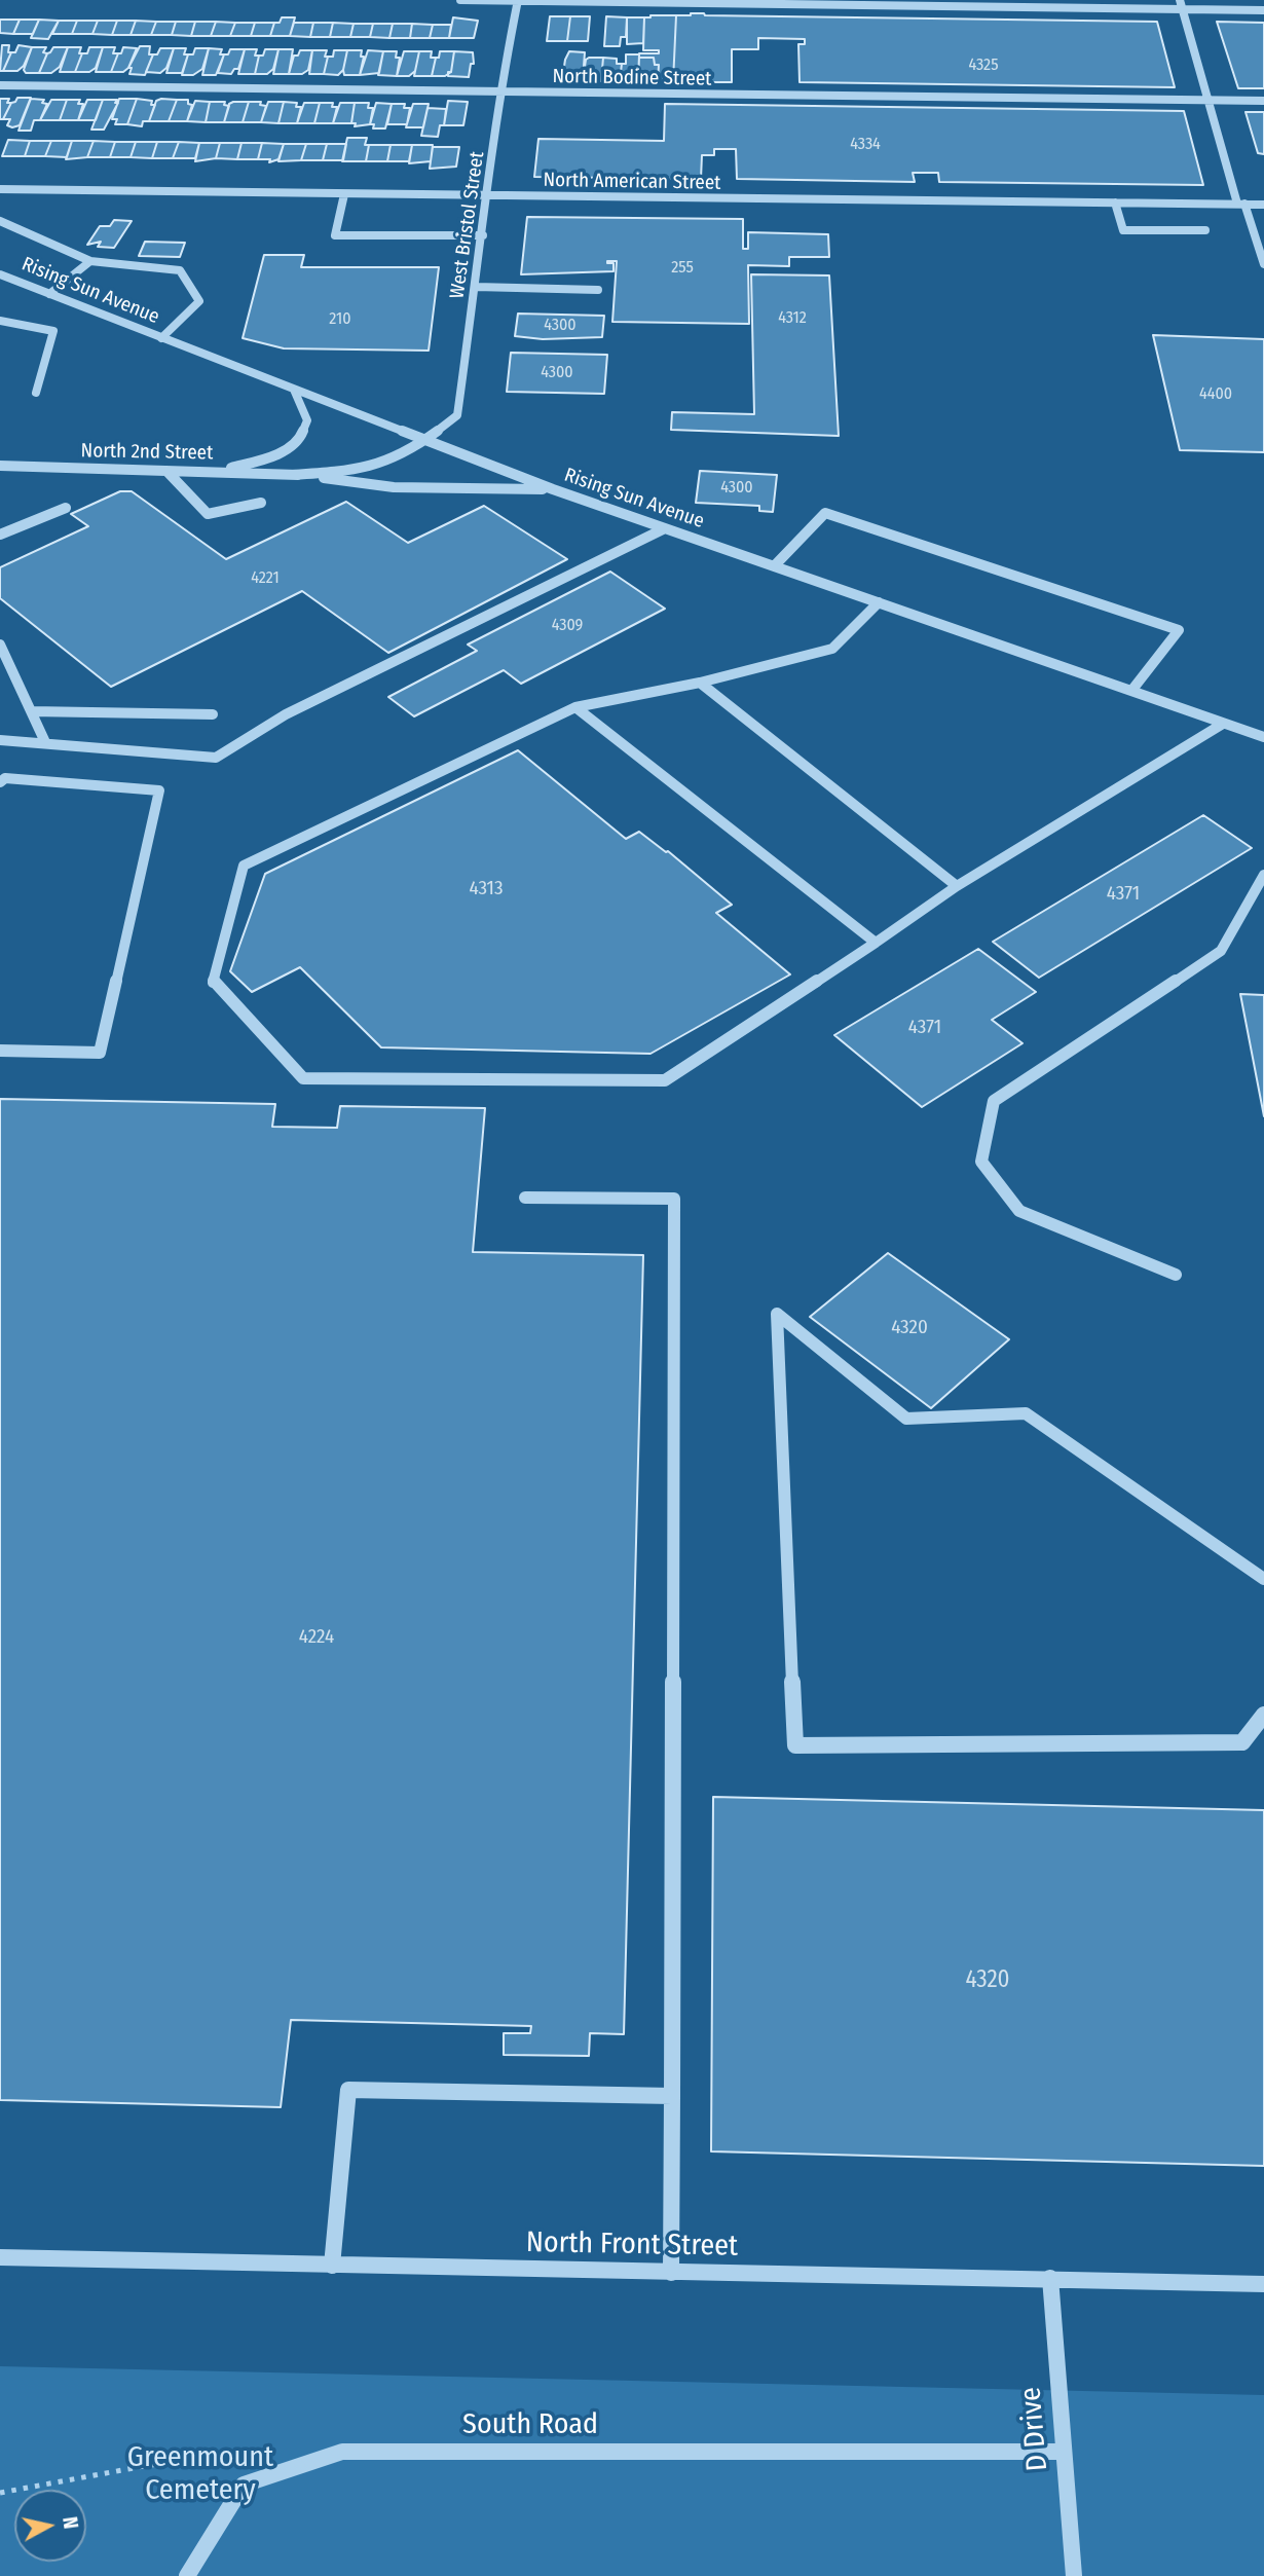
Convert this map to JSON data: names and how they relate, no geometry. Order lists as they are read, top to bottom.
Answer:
{
  "streets": {
    "street": [
      "North Bodine Street",
      "North American Street",
      "West Bristol Street",
      "Rising Sun Avenue",
      "North 2nd Street",
      "North Front Street",
      "South Road",
      "D Drive"
    ]
  },
  "crossings": [
    ["North Bodine Street", "West Bristol Street"],
    ["North American Street", "West Bristol Street"],
    ["West Bristol Street", "Rising Sun Avenue"],
    ["West Bristol Street", "North 2nd Street"],
    ["Rising Sun Avenue", "North 2nd Street"],
    ["North Front Street", "D Drive"],
    ["South Road", "D Drive"]
  ],
  "parks": ["Greenmount Cemetery"],
  "house_numbers": [
    "4325",
    "4334",
    "255",
    "4312",
    "210",
    "4300",
    "4300",
    "4400",
    "4300",
    "4221",
    "4309",
    "4313",
    "4371",
    "4371",
    "4320",
    "4224",
    "4320"
  ],
  "north": "right"
}
